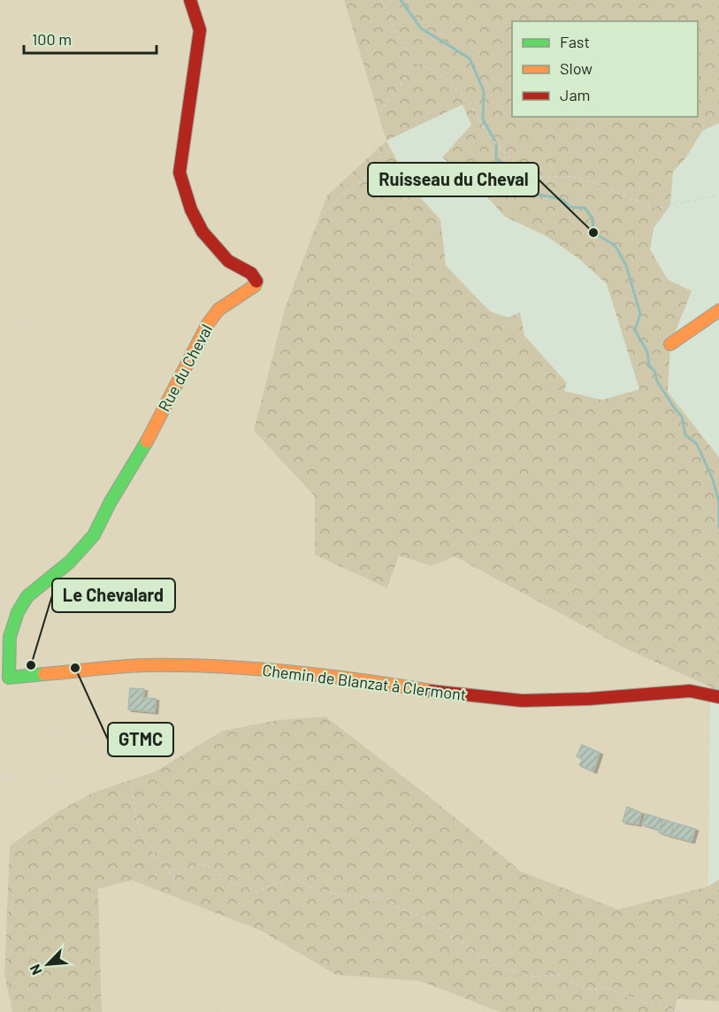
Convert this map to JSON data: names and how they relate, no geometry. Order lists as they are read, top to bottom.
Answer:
{
  "streets": {
    "street": ["Rue du Cheval", "Chemin de Blanzat à Clermont"]
  },
  "crossings": [
    ["Rue du Cheval", "Chemin de Blanzat à Clermont"]
  ],
  "places": ["Ruisseau du Cheval", "Le Chevalard", "GTMC"],
  "legend": ["Fast", "Slow", "Jam"],
  "scale_bar": "100 m",
  "north": "bottom left"
}
